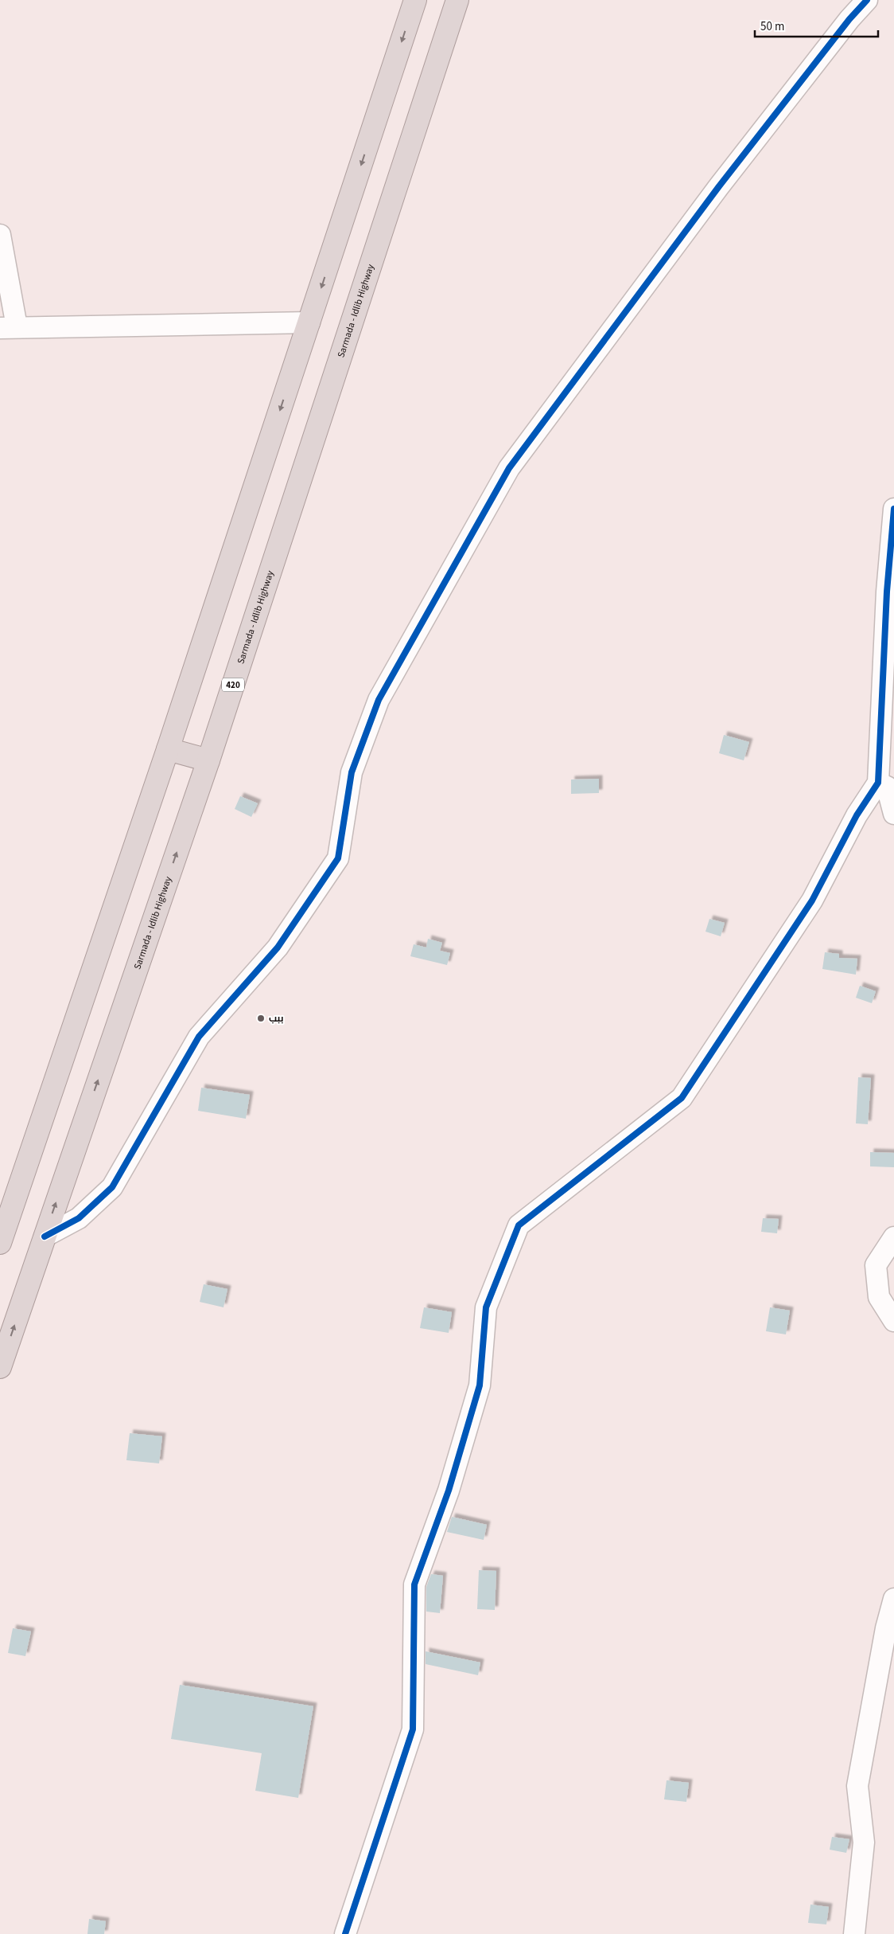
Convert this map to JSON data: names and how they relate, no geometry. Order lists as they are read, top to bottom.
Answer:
{
  "streets": {
    "highway": ["Sarmada - Idlib Highway", "420"]
  },
  "places": ["ببب"],
  "scale_bar": "50 m"
}
